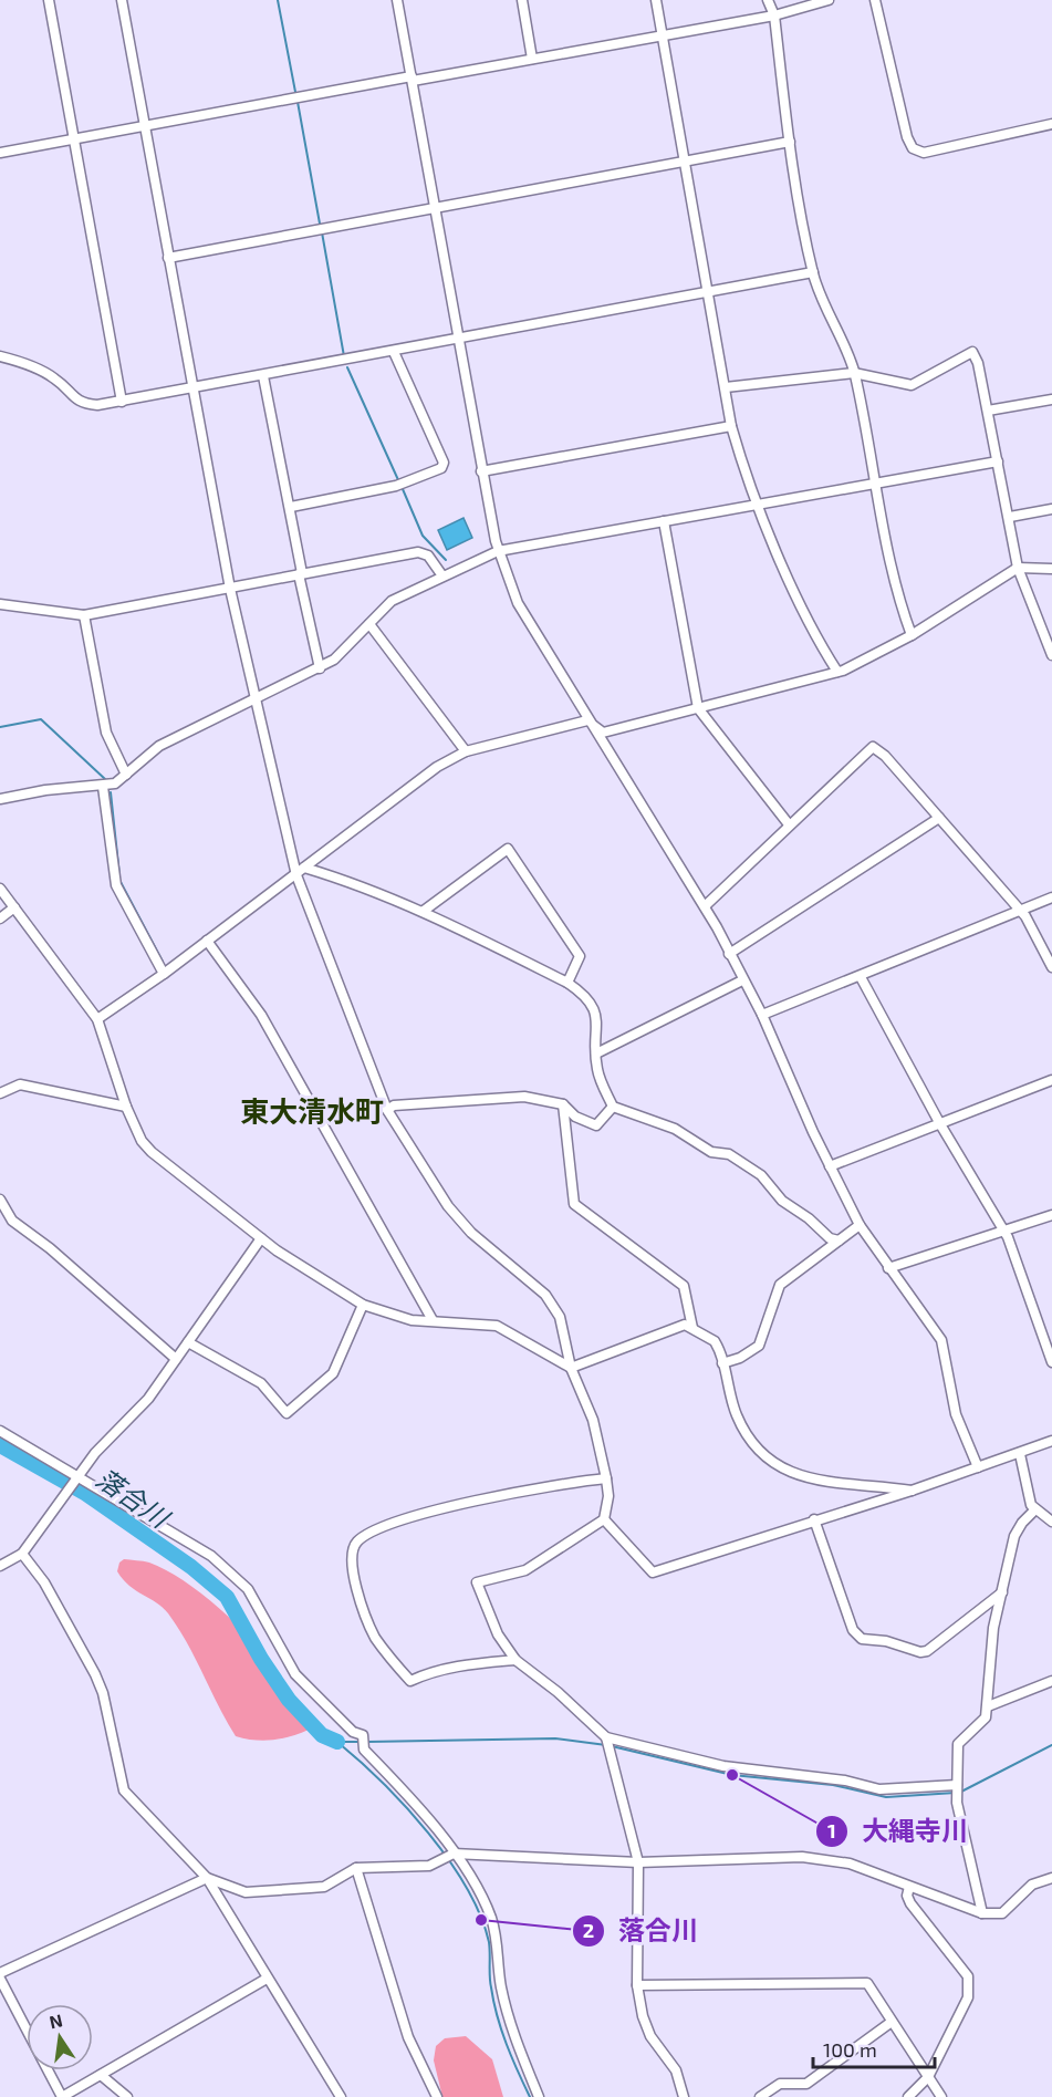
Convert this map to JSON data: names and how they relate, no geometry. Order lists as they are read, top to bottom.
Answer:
{
  "districts": ["東大清水町"],
  "water": ["落合川"],
  "places": ["大縄寺川", "落合川"],
  "scale_bar": "100 m",
  "north": "top"
}
